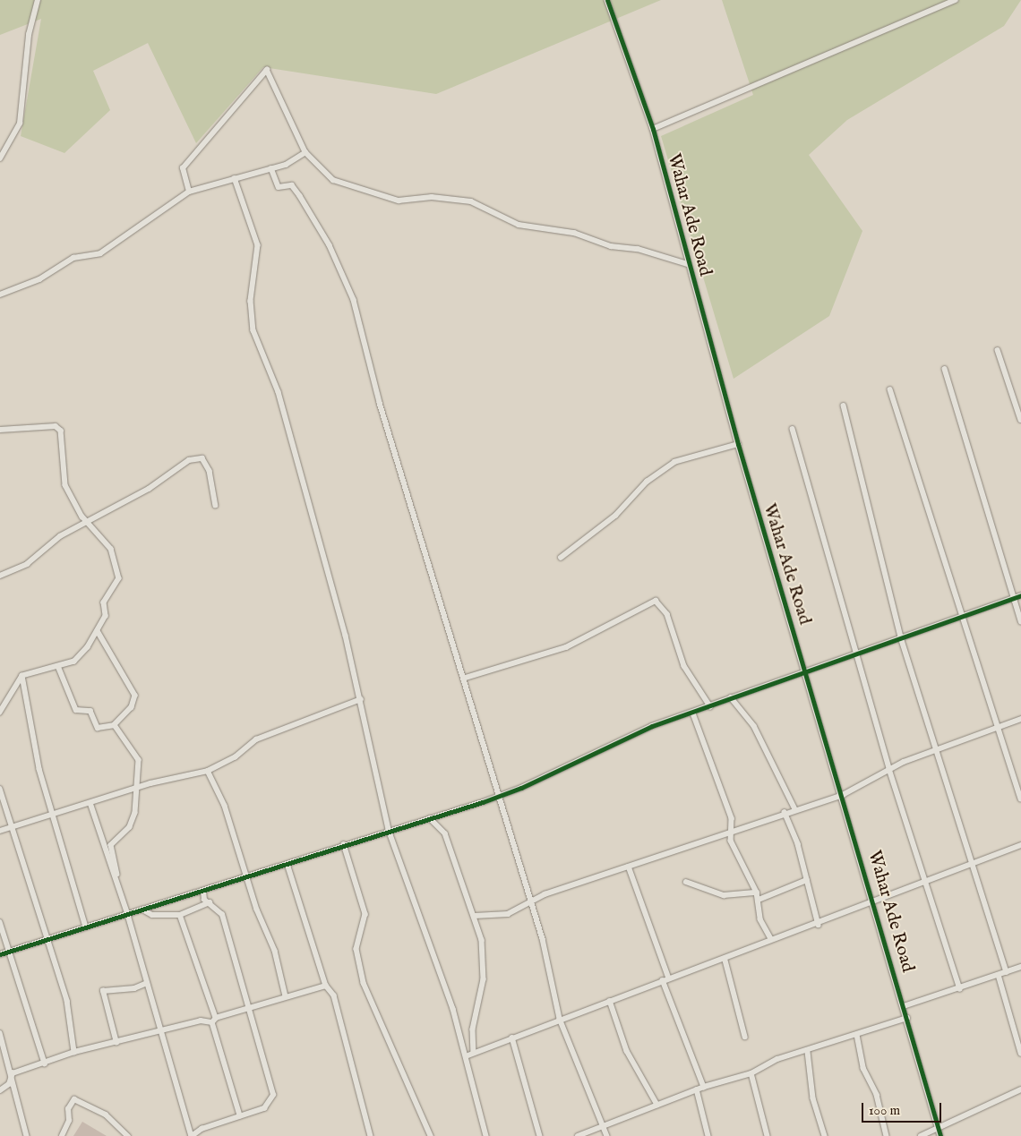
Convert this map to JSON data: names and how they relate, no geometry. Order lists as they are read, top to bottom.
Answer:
{
  "streets": {
    "street": ["Wahar Ade Road"]
  },
  "scale_bar": "100 m"
}
